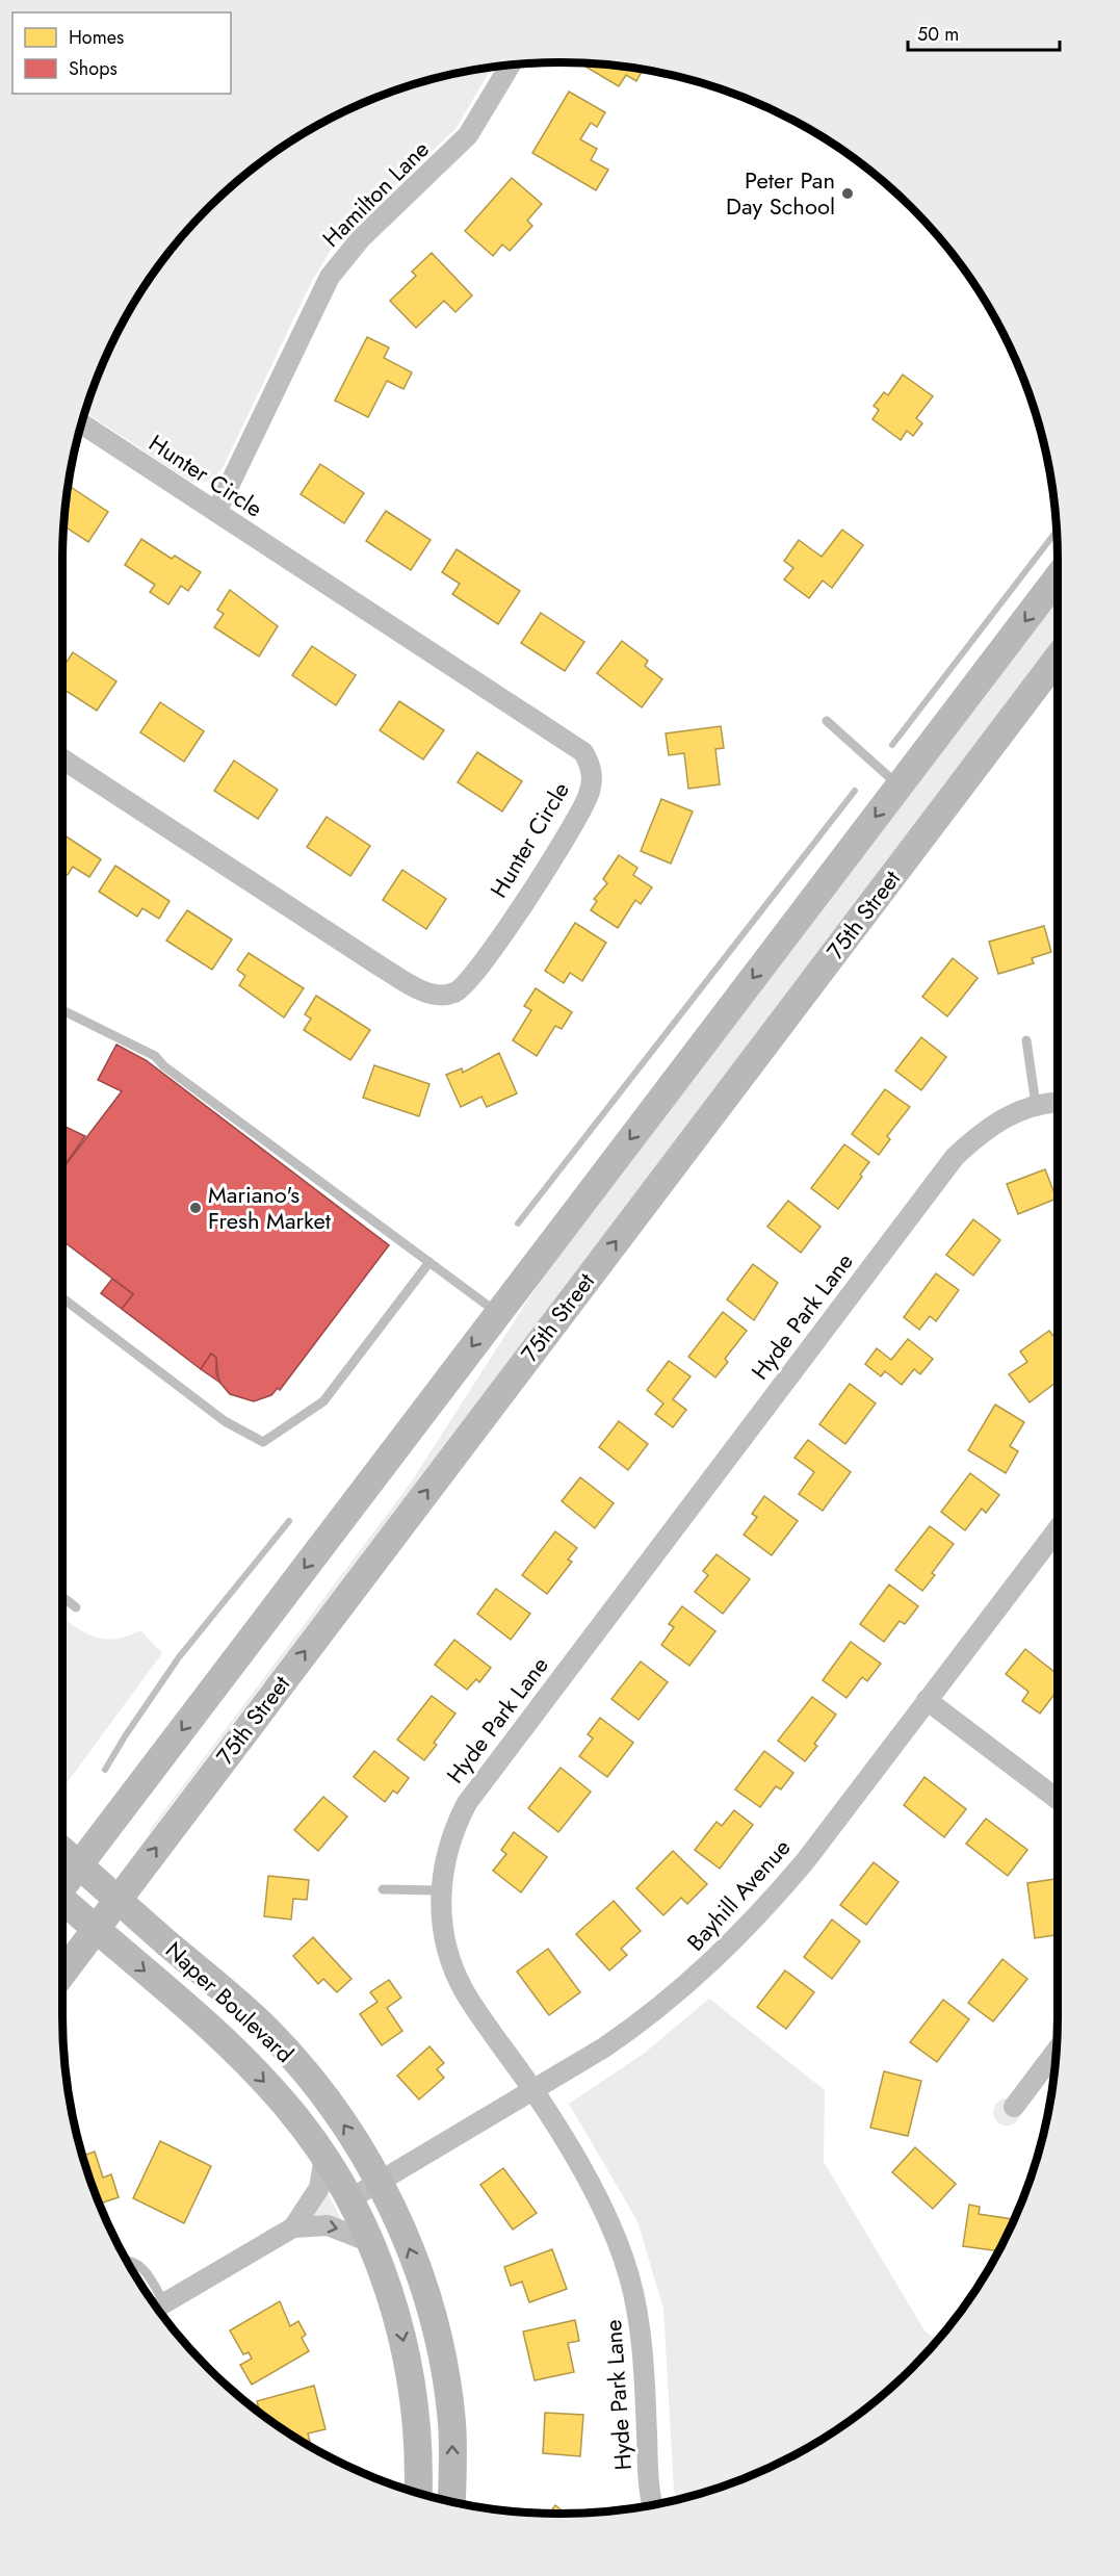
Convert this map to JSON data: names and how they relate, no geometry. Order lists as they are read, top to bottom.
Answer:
{
  "streets": {
    "main road": ["75th Street", "Naper Boulevard"],
    "street": [
      "Hamilton Lane",
      "Hunter Circle",
      "Hyde Park Lane",
      "Bayhill Avenue"
    ]
  },
  "crossings": [
    ["Hamilton Lane", "Hunter Circle"],
    ["75th Street", "Naper Boulevard"],
    ["Hyde Park Lane", "Bayhill Avenue"],
    ["Bayhill Avenue", "Naper Boulevard"]
  ],
  "places": ["Peter Pan Day School", "Mariano's Fresh Market"],
  "legend": ["Homes", "Shops"],
  "scale_bar": "50 m"
}
